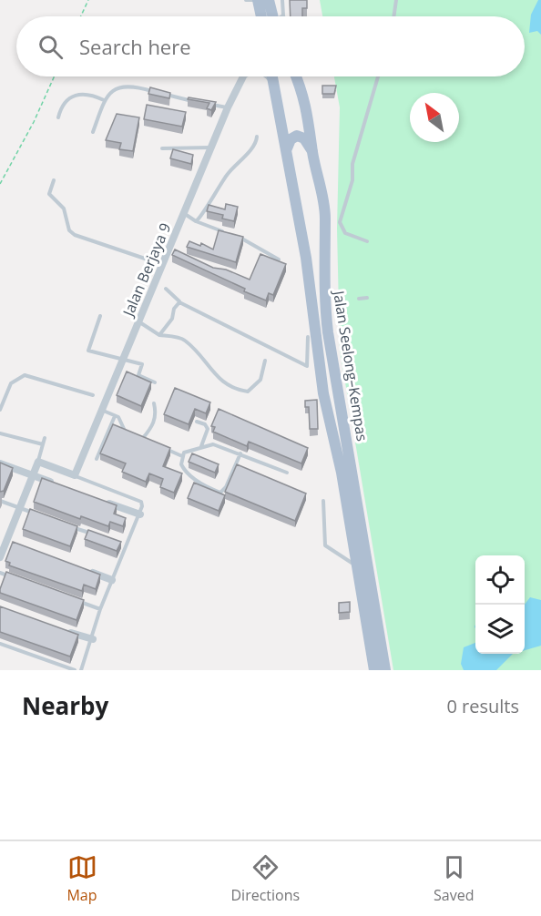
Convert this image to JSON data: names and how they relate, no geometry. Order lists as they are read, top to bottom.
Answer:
{
  "streets": {
    "main road": ["Jalan Seelong–Kempas"],
    "street": ["Jalan Berjaya 9"]
  },
  "crossings": [
    ["Jalan Berjaya 9", "Jalan Seelong–Kempas"]
  ],
  "north": "top left",
  "page": {
    "search": "Search here",
    "heading": ["Nearby", "0 results"],
    "nav": ["Map", "Directions", "Saved"]
  }
}
